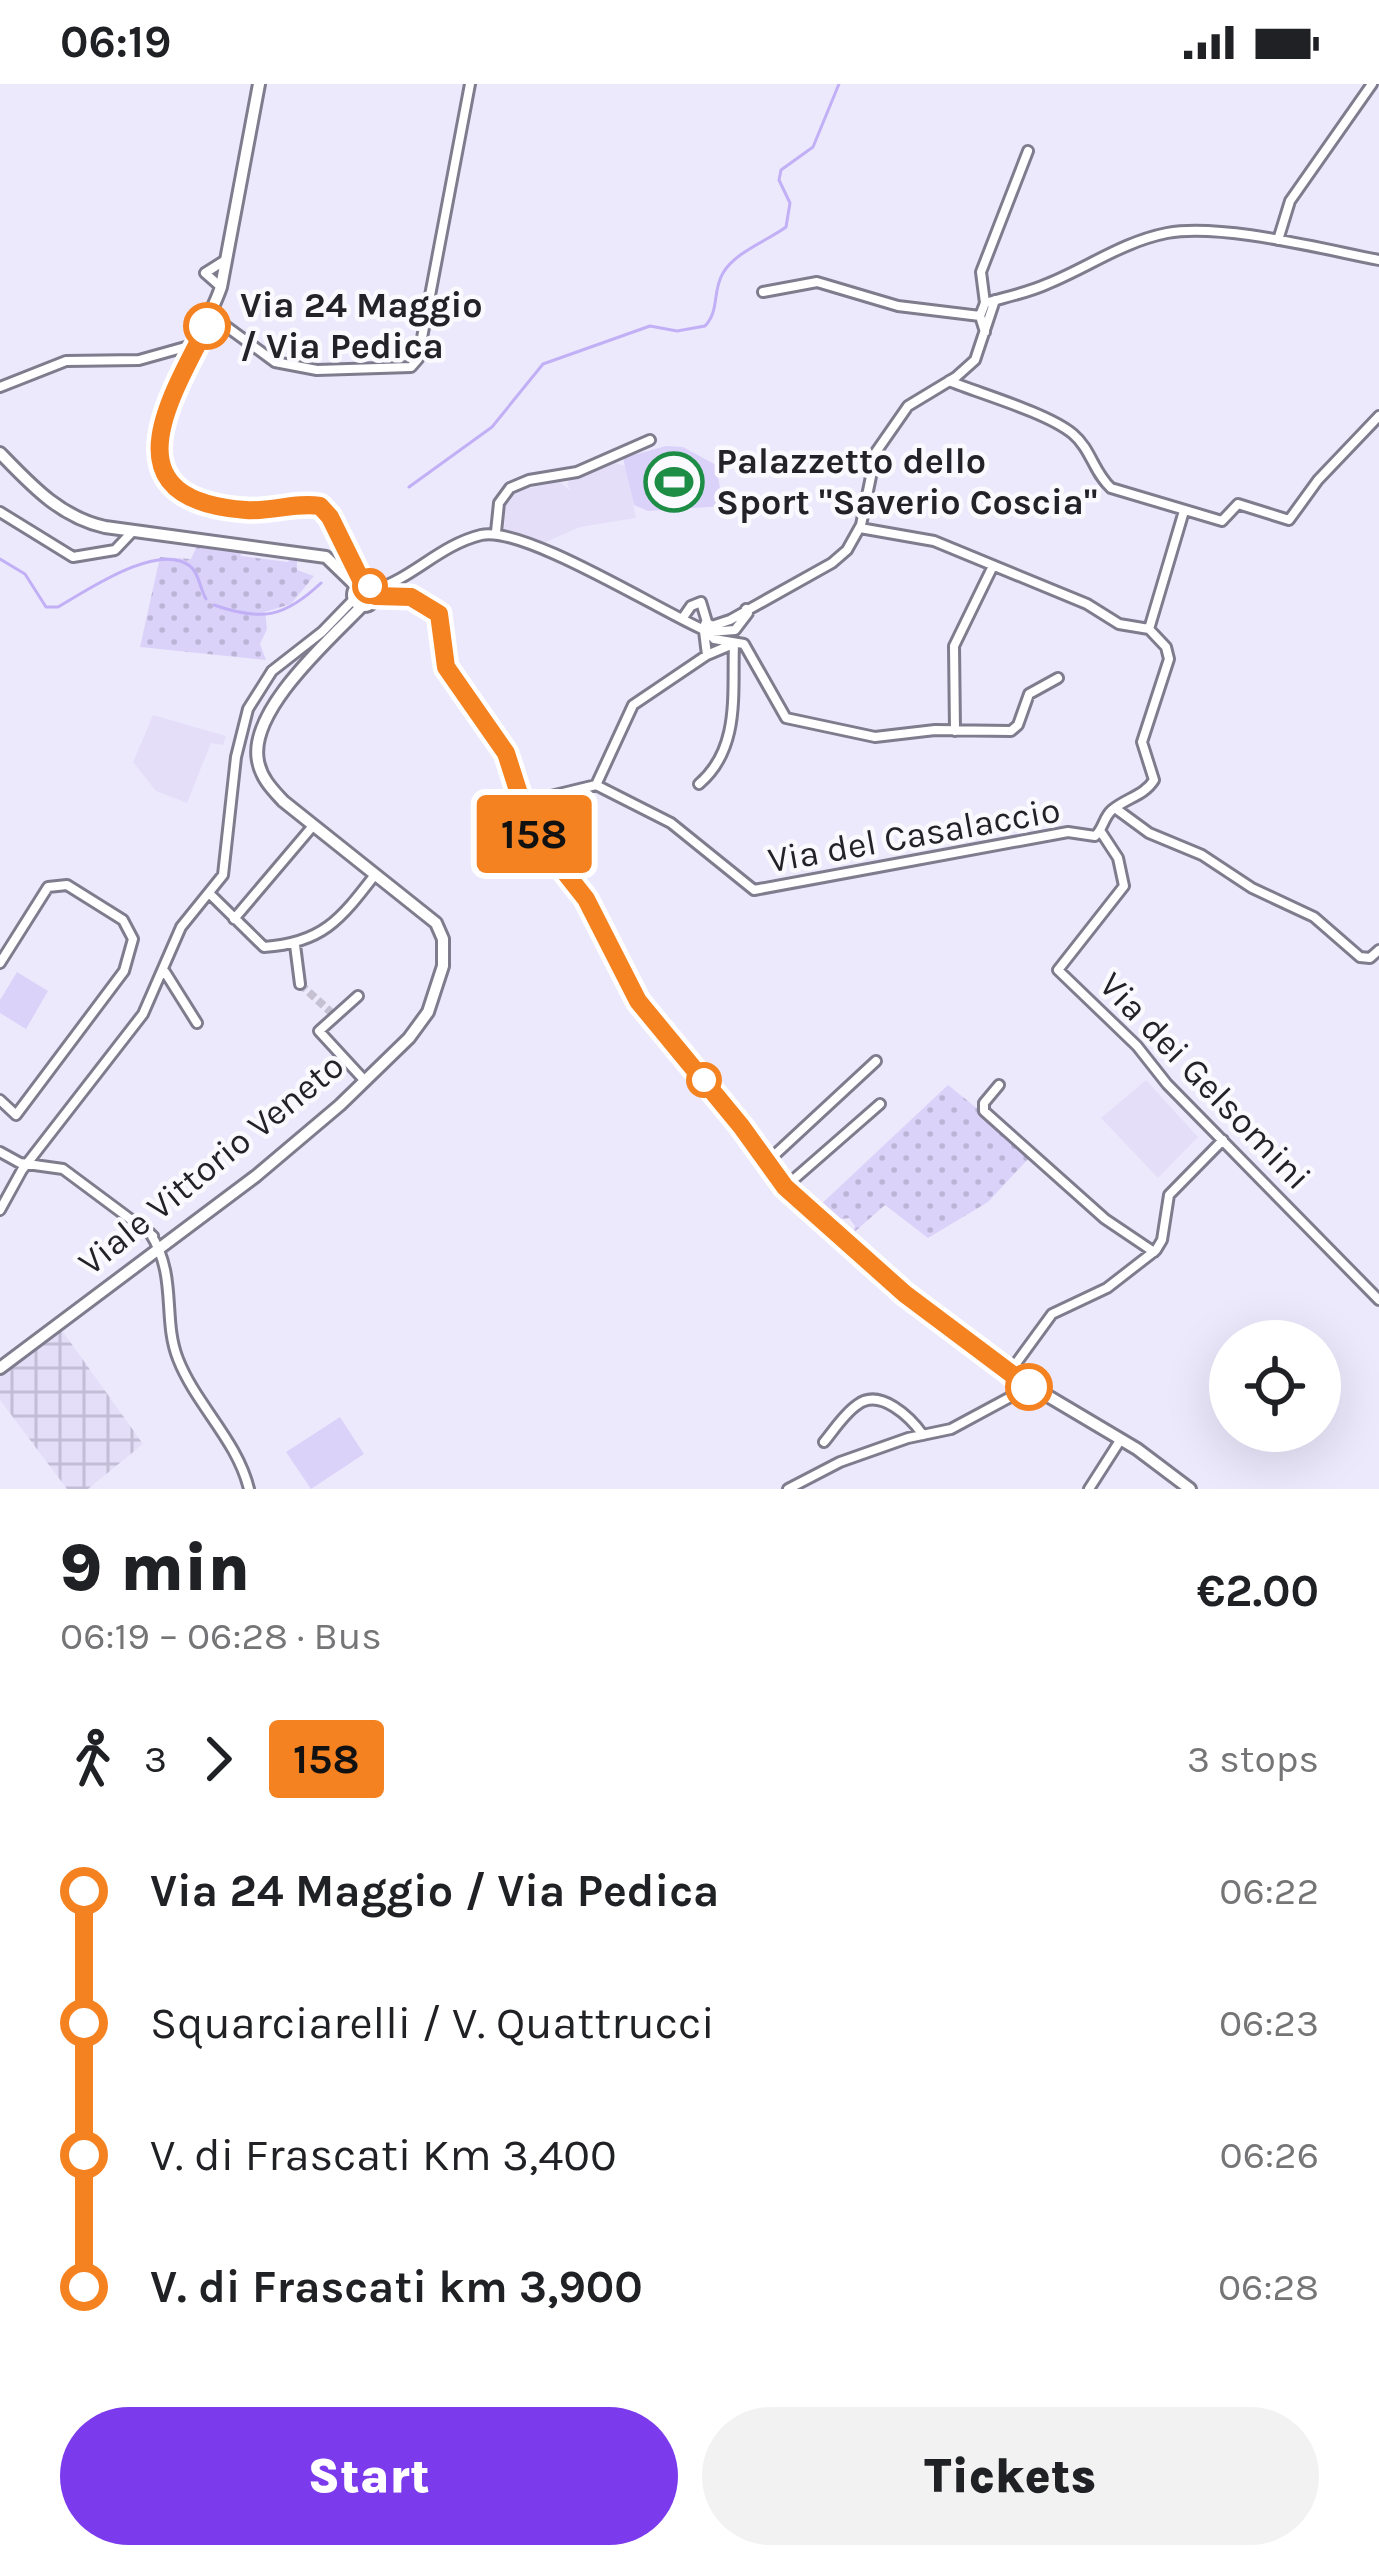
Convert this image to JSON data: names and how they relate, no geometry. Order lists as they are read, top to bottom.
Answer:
{
  "streets": {
    "main road": ["Viale Vittorio Veneto"],
    "street": ["Via del Casalaccio", "Via dei Gelsomini"]
  },
  "crossings": [
    ["Via del Casalaccio", "Via dei Gelsomini"]
  ],
  "places": {
    "other": ["Via 24 Maggio / Via Pedica"],
    "sports": ["Palazzetto dello Sport \"Saverio Coscia\""]
  },
  "lines": ["bus line 158"],
  "page": {
    "status": "06:19",
    "on_map": "158",
    "heading": ["9 min", "06:19 – 06:28 · Bus", "€2.00"],
    "legs": ["3", "158", "3 stops"],
    "list": [
      {
        "name": "Via 24 Maggio / Via Pedica",
        "value": "06:22"
      },
      {
        "name": "Squarciarelli / V. Quattrucci",
        "value": "06:23"
      },
      {
        "name": "V. di Frascati Km 3,400",
        "value": "06:26"
      },
      {
        "name": "V. di Frascati km 3,900",
        "value": "06:28"
      }
    ],
    "buttons": ["Start", "Tickets"]
  }
}
